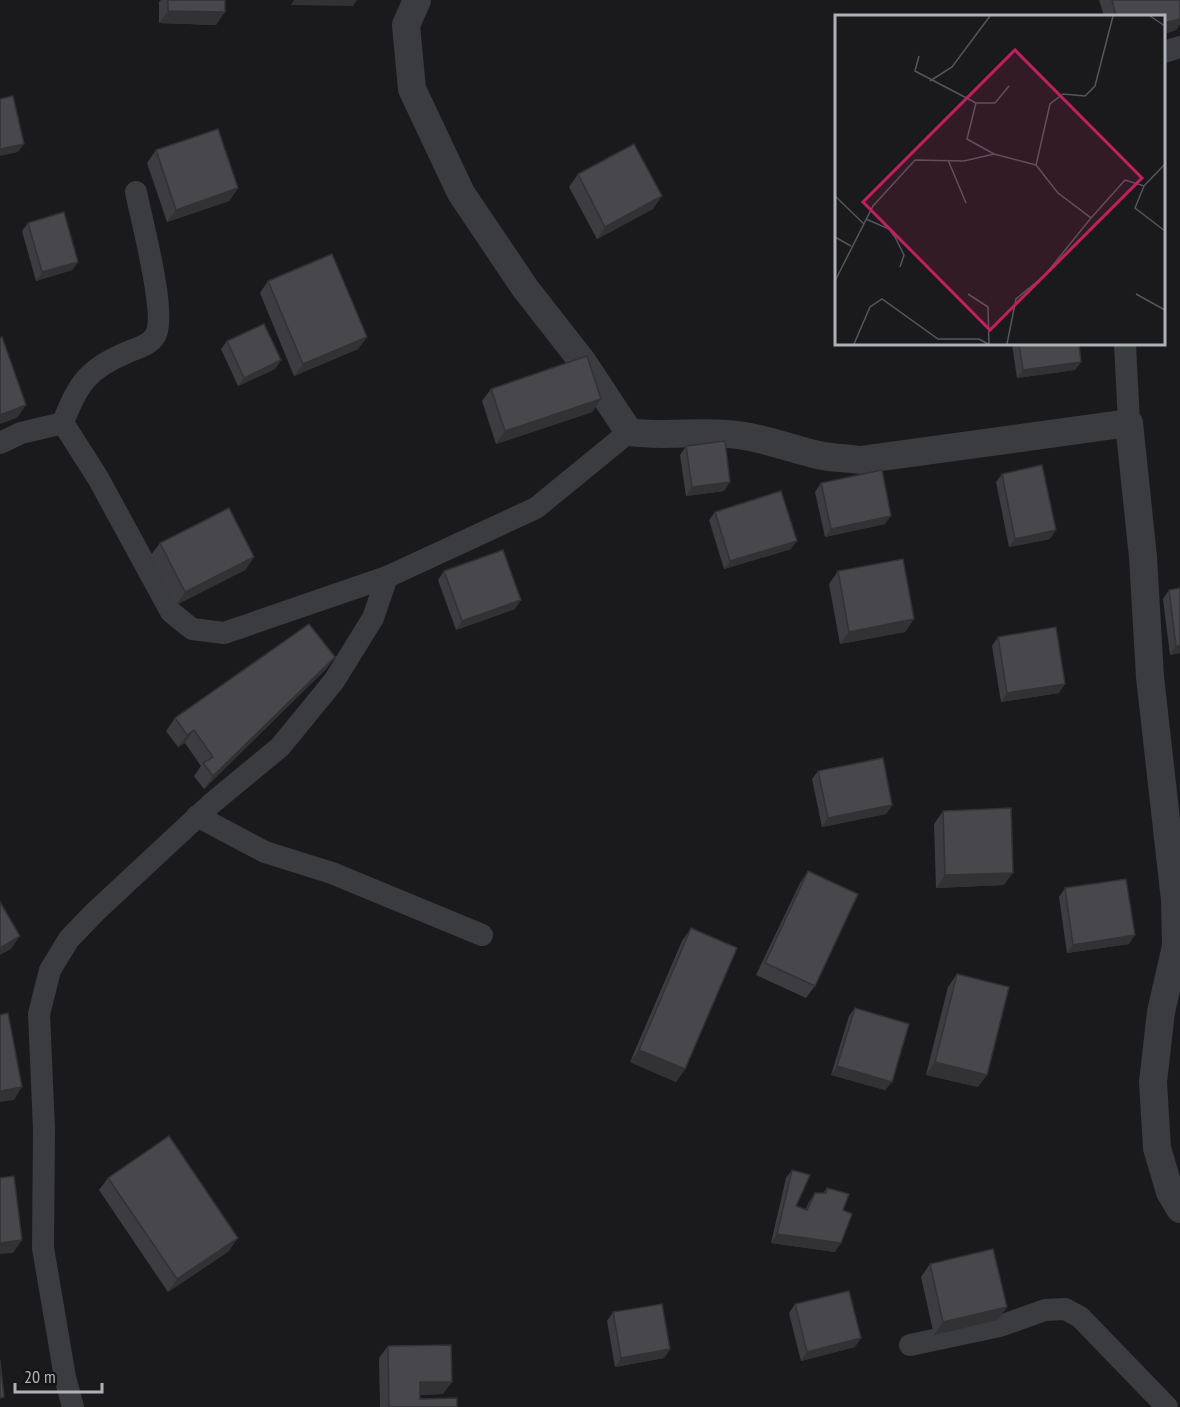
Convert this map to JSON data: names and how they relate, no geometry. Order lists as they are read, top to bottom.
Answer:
{
  "scale_bar": "20 m"
}
